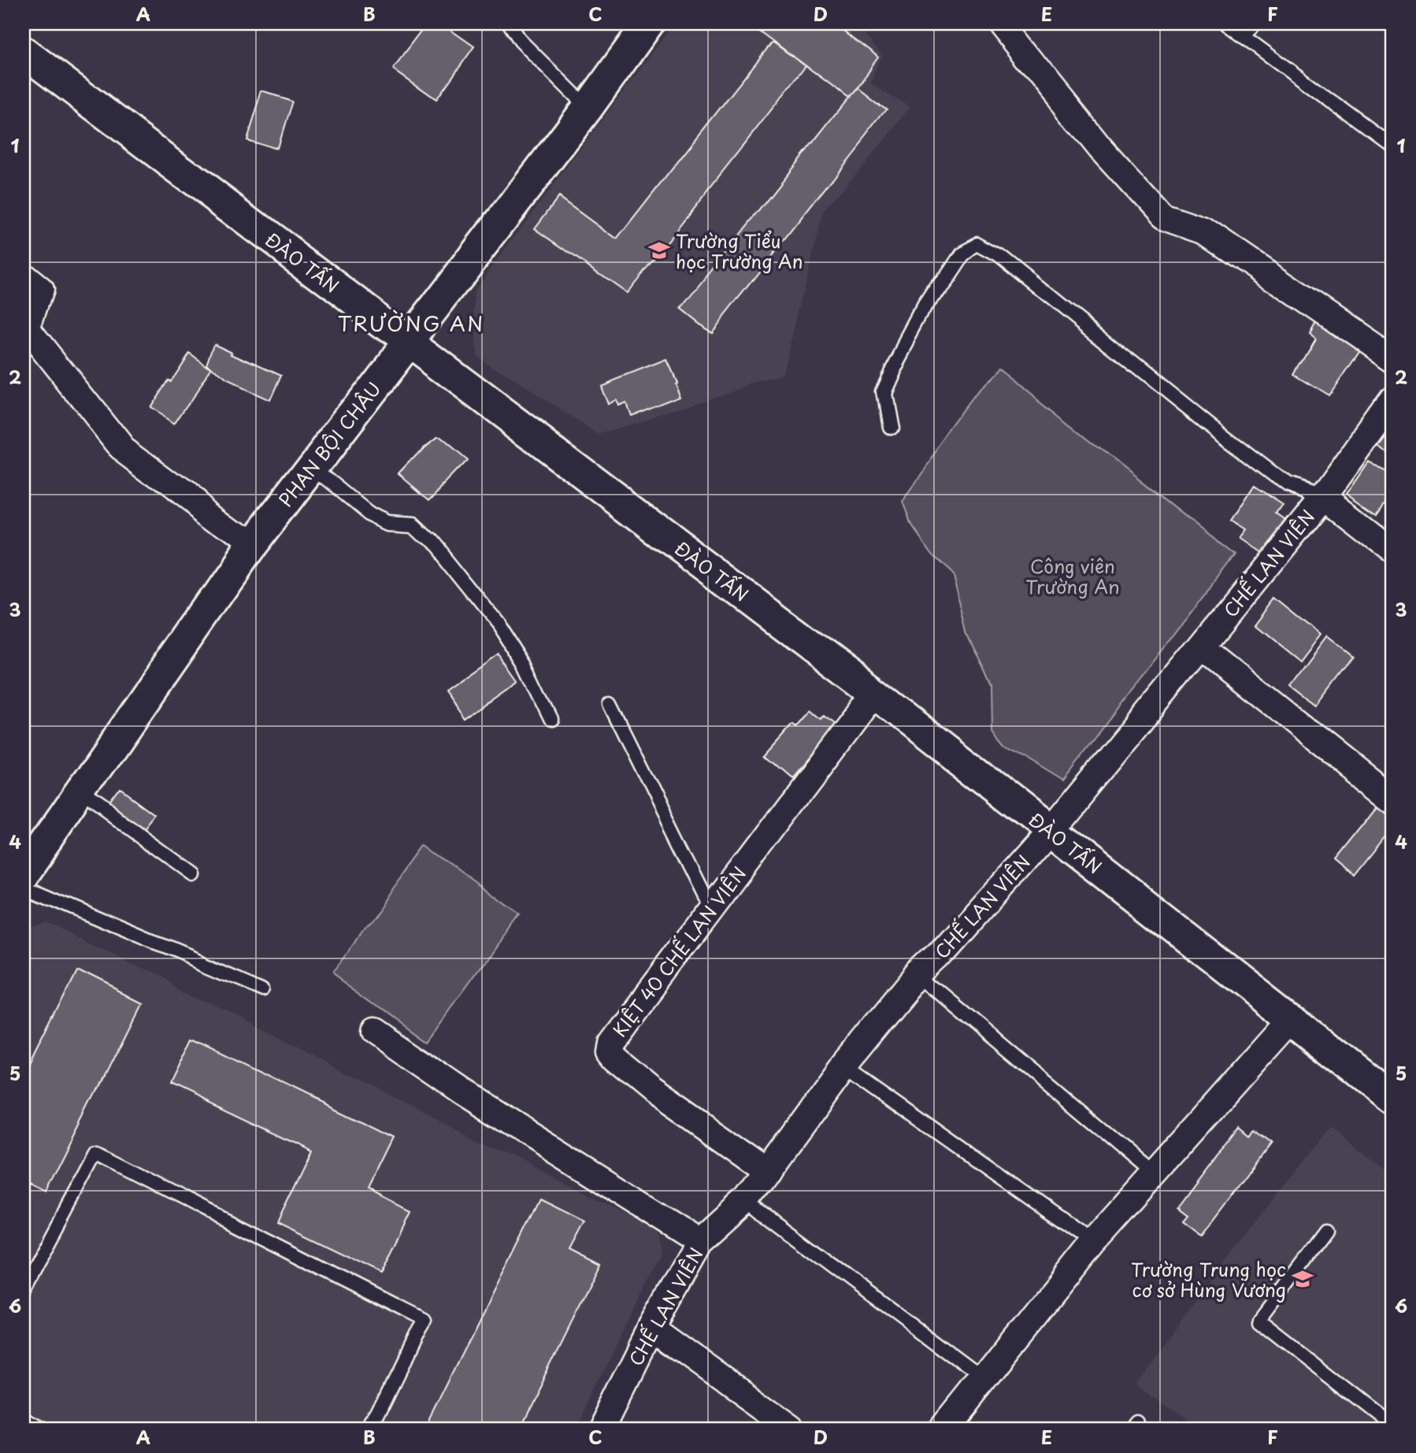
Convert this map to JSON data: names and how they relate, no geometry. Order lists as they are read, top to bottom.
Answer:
{
  "streets": {
    "street": [
      "ĐÀO TẤN",
      "PHAN BỘI CHÂU",
      "CHẾ LAN VIÊN",
      "KIỆT 40 CHẾ LAN VIÊN"
    ]
  },
  "crossings": [
    ["ĐÀO TẤN", "PHAN BỘI CHÂU"],
    ["ĐÀO TẤN", "CHẾ LAN VIÊN"],
    ["ĐÀO TẤN", "KIỆT 40 CHẾ LAN VIÊN"],
    ["CHẾ LAN VIÊN", "KIỆT 40 CHẾ LAN VIÊN"]
  ],
  "districts": ["TRƯỜNG AN"],
  "parks": ["Công viên Trường An"],
  "places": {
    "school or university": ["Trường Tiểu học Trường An", "Trường Trung học cơ sở Hùng Vương"]
  },
  "grid": {
    "columns": [
      "A",
      "B",
      "C",
      "D",
      "E",
      "F"
    ],
    "rows": [
      "1",
      "2",
      "3",
      "4",
      "5",
      "6"
    ]
  }
}
